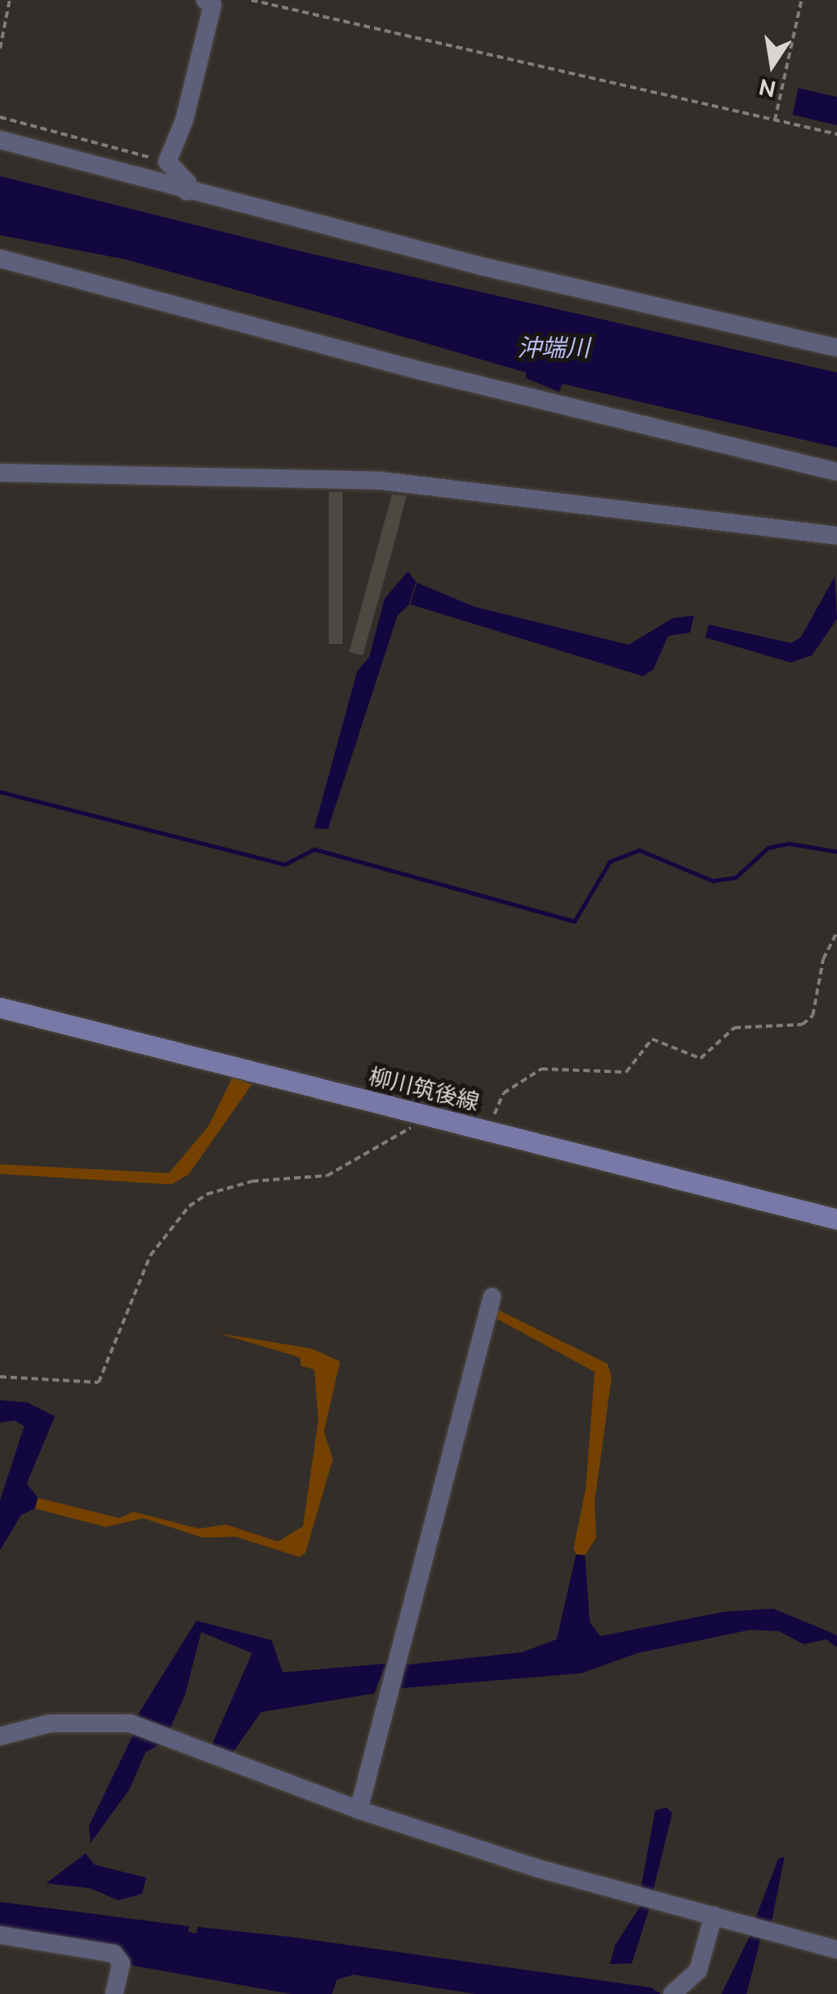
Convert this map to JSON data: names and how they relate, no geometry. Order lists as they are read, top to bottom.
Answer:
{
  "streets": {
    "main road": ["柳川筑後線"]
  },
  "water": ["沖端川"],
  "north": "bottom"
}
